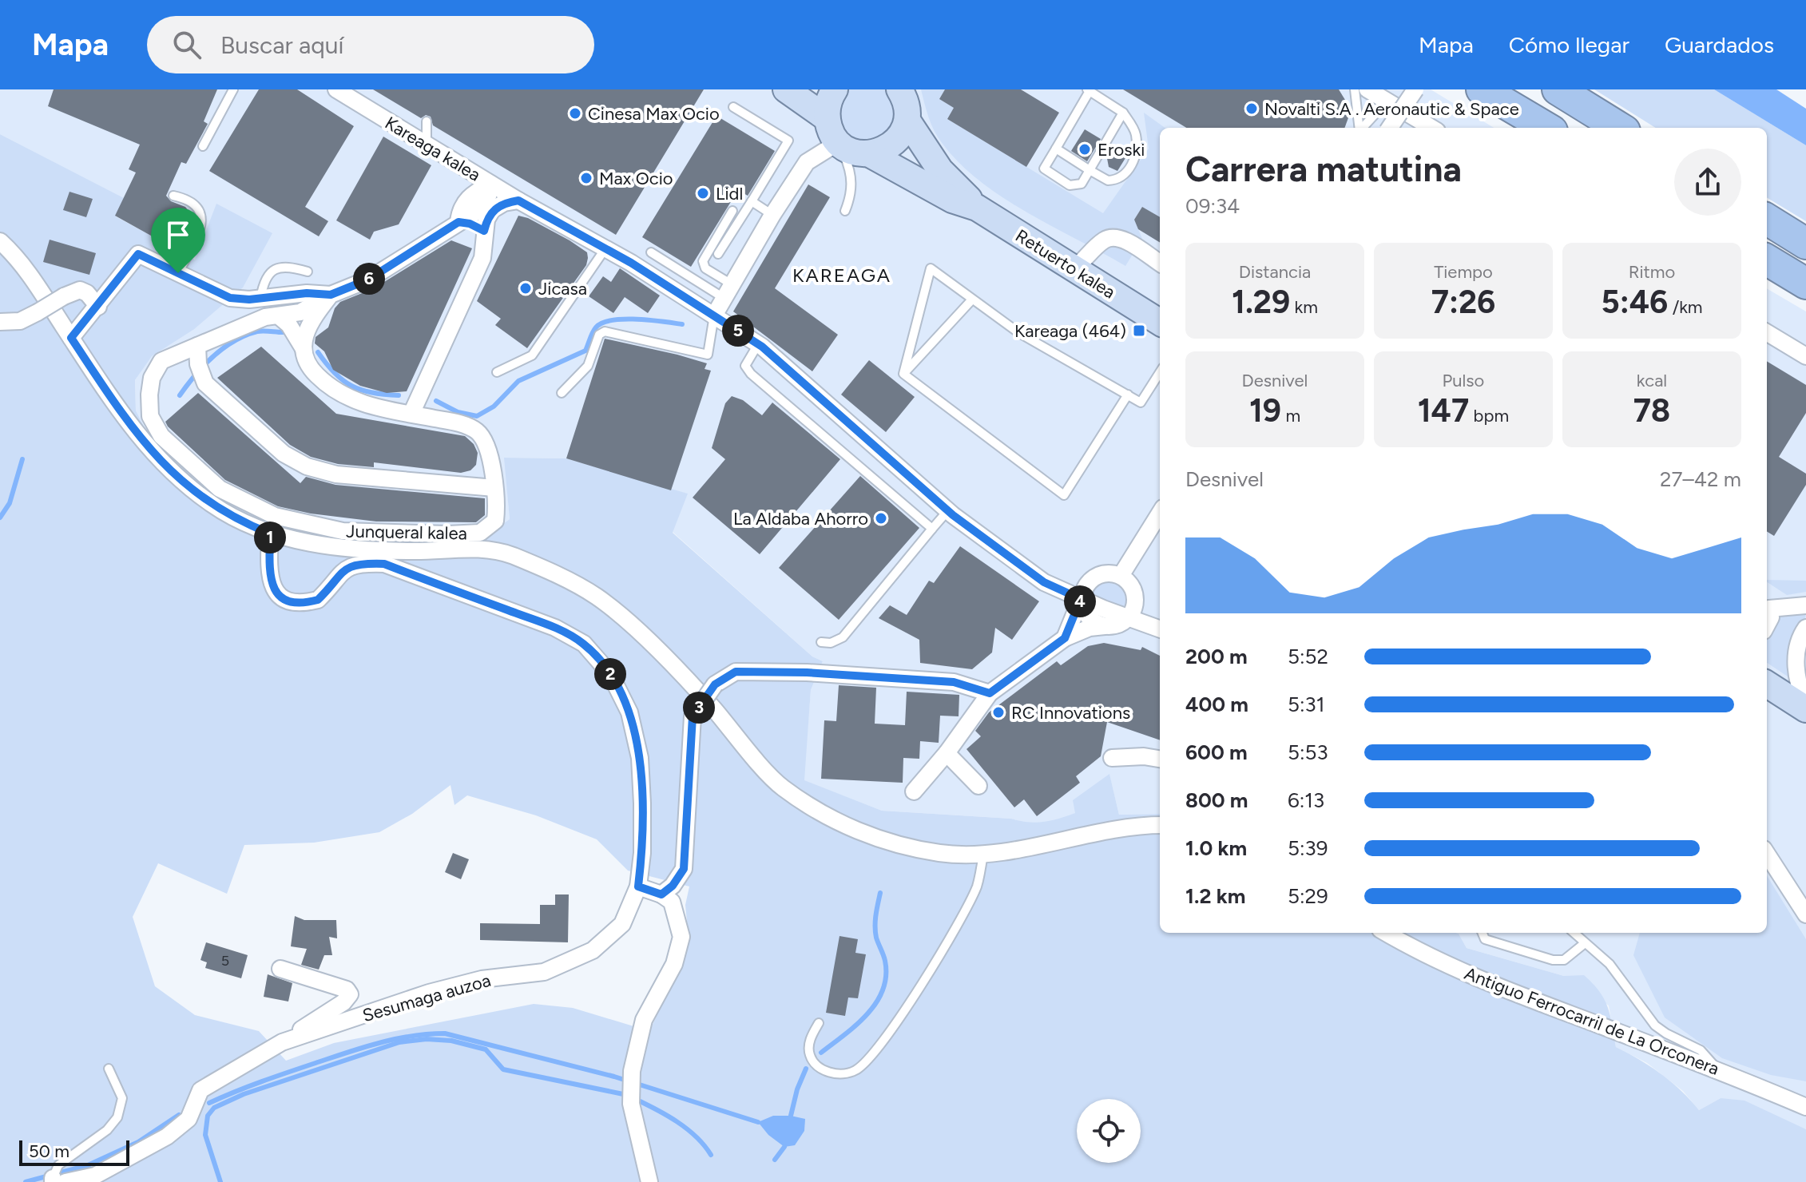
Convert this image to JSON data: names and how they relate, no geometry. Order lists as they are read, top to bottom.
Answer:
{
  "streets": {
    "main road": ["Retuerto kalea"],
    "street": [
      "Kareaga kalea",
      "Junqueral kalea",
      "Sesumaga auzoa",
      "Antiguo Ferrocarril de La Orconera"
    ]
  },
  "districts": ["KAREAGA"],
  "places": {
    "other": [
      "Novalti S.A . Aeronautic & Space",
      "Cinesa Max Ocio",
      "Eroski",
      "Max Ocio",
      "Lidl",
      "Jicasa",
      "La Aldaba Ahorro",
      "RC Innovations"
    ],
    "transit": ["Kareaga (464)"]
  },
  "house_numbers": ["5"],
  "scale_bar": "50 m",
  "page": {
    "header": "Mapa",
    "search": "Buscar aquí",
    "nav": ["Mapa", "Cómo llegar", "Guardados"],
    "heading": ["Carrera matutina", "09:34"],
    "stats": [
      ["Distancia", "1.29 km"],
      ["Tiempo", "7:26"],
      ["Ritmo", "5:46 /km"],
      ["Desnivel", "19 m"],
      ["Pulso", "147 bpm"],
      ["kcal", "78"]
    ],
    "pins": [
      "6",
      "5",
      "1",
      "4",
      "2",
      "3"
    ],
    "chart": ["Desnivel", "27–42 m"],
    "list": [
      {
        "name": "200 m",
        "note": "5:52"
      },
      {
        "name": "400 m",
        "note": "5:31"
      },
      {
        "name": "600 m",
        "note": "5:53"
      },
      {
        "name": "800 m",
        "note": "6:13"
      },
      {
        "name": "1.0 km",
        "note": "5:39"
      },
      {
        "name": "1.2 km",
        "note": "5:29"
      }
    ],
    "scale": "50 m"
  }
}
